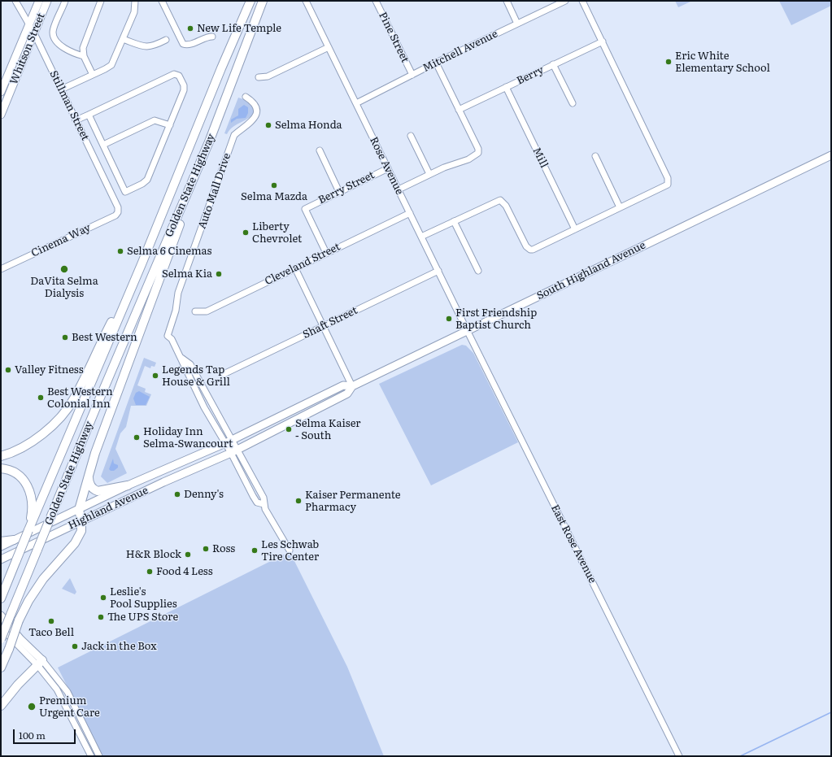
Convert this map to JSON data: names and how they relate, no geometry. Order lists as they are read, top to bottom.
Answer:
{
  "streets": {
    "highway": ["Golden State Highway"],
    "main road": ["Whitson Street", "South Highland Avenue", "Highland Avenue"],
    "street": [
      "Pine Street",
      "Mitchell Avenue",
      "Berry",
      "Stillman Street",
      "Mill",
      "Rose Avenue",
      "Berry Street",
      "Auto Mall Drive",
      "Cinema Way",
      "Cleveland Street",
      "Shaft Street",
      "East Rose Avenue"
    ]
  },
  "crossings": [
    ["Pine Street", "Mitchell Avenue"],
    ["Whitson Street", "Stillman Street"],
    ["Mitchell Avenue", "Rose Avenue"],
    ["Berry", "Mill"],
    ["Stillman Street", "Cinema Way"],
    ["Rose Avenue", "Berry Street"],
    ["Rose Avenue", "Cleveland Street"],
    ["Rose Avenue", "South Highland Avenue"],
    ["Rose Avenue", "Shaft Street"],
    ["Rose Avenue", "East Rose Avenue"],
    ["Berry Street", "Cleveland Street"],
    ["South Highland Avenue", "Highland Avenue"],
    ["South Highland Avenue", "East Rose Avenue"]
  ],
  "places": [
    "New Life Temple",
    "Eric White Elementary School",
    "Selma Honda",
    "Selma Mazda",
    "Liberty Chevrolet",
    "Selma 6 Cinemas",
    "DaVita Selma Dialysis",
    "Selma Kia",
    "First Friendship Baptist Church",
    "Best Western",
    "Valley Fitness",
    "Legends Tap House & Grill",
    "Best Western Colonial Inn",
    "Selma Kaiser - South",
    "Holiday Inn Selma-Swancourt",
    "Denny's",
    "Kaiser Permanente Pharmacy",
    "Ross",
    "Les Schwab Tire Center",
    "H&R Block",
    "Food 4 Less",
    "Leslie's Pool Supplies",
    "The UPS Store",
    "Taco Bell",
    "Jack in the Box",
    "Premium Urgent Care"
  ],
  "scale_bar": "100 m"
}
